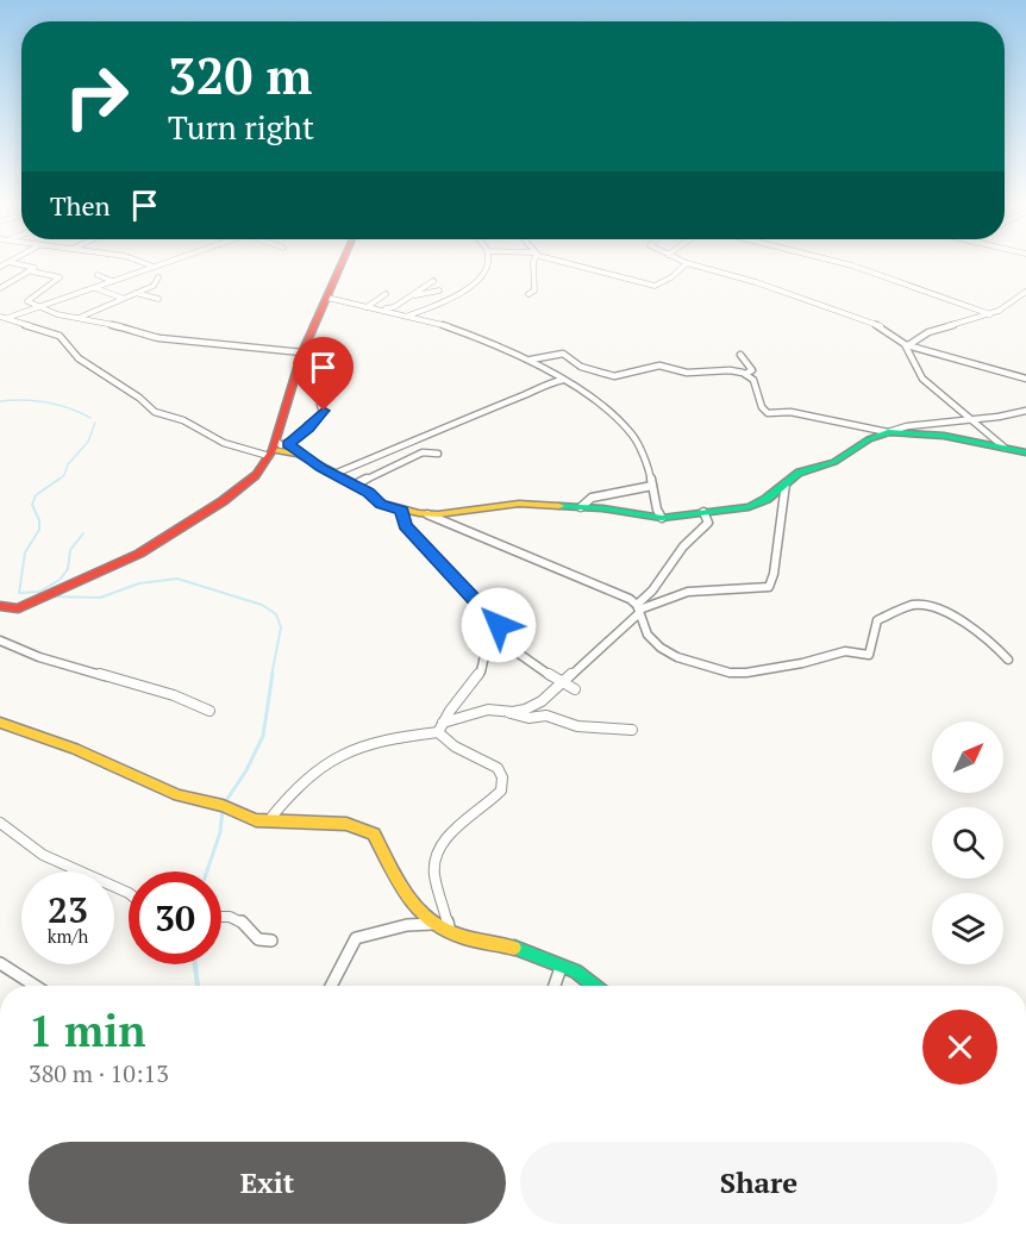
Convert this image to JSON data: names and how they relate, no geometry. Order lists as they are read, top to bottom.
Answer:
{
  "north": "top right",
  "page": {
    "turn": ["320 m", "Turn right"],
    "then": "Then",
    "speed": "23 km/h",
    "limit": "30",
    "heading": ["1 min", "380 m · 10:13"],
    "buttons": ["Exit", "Share"]
  }
}
